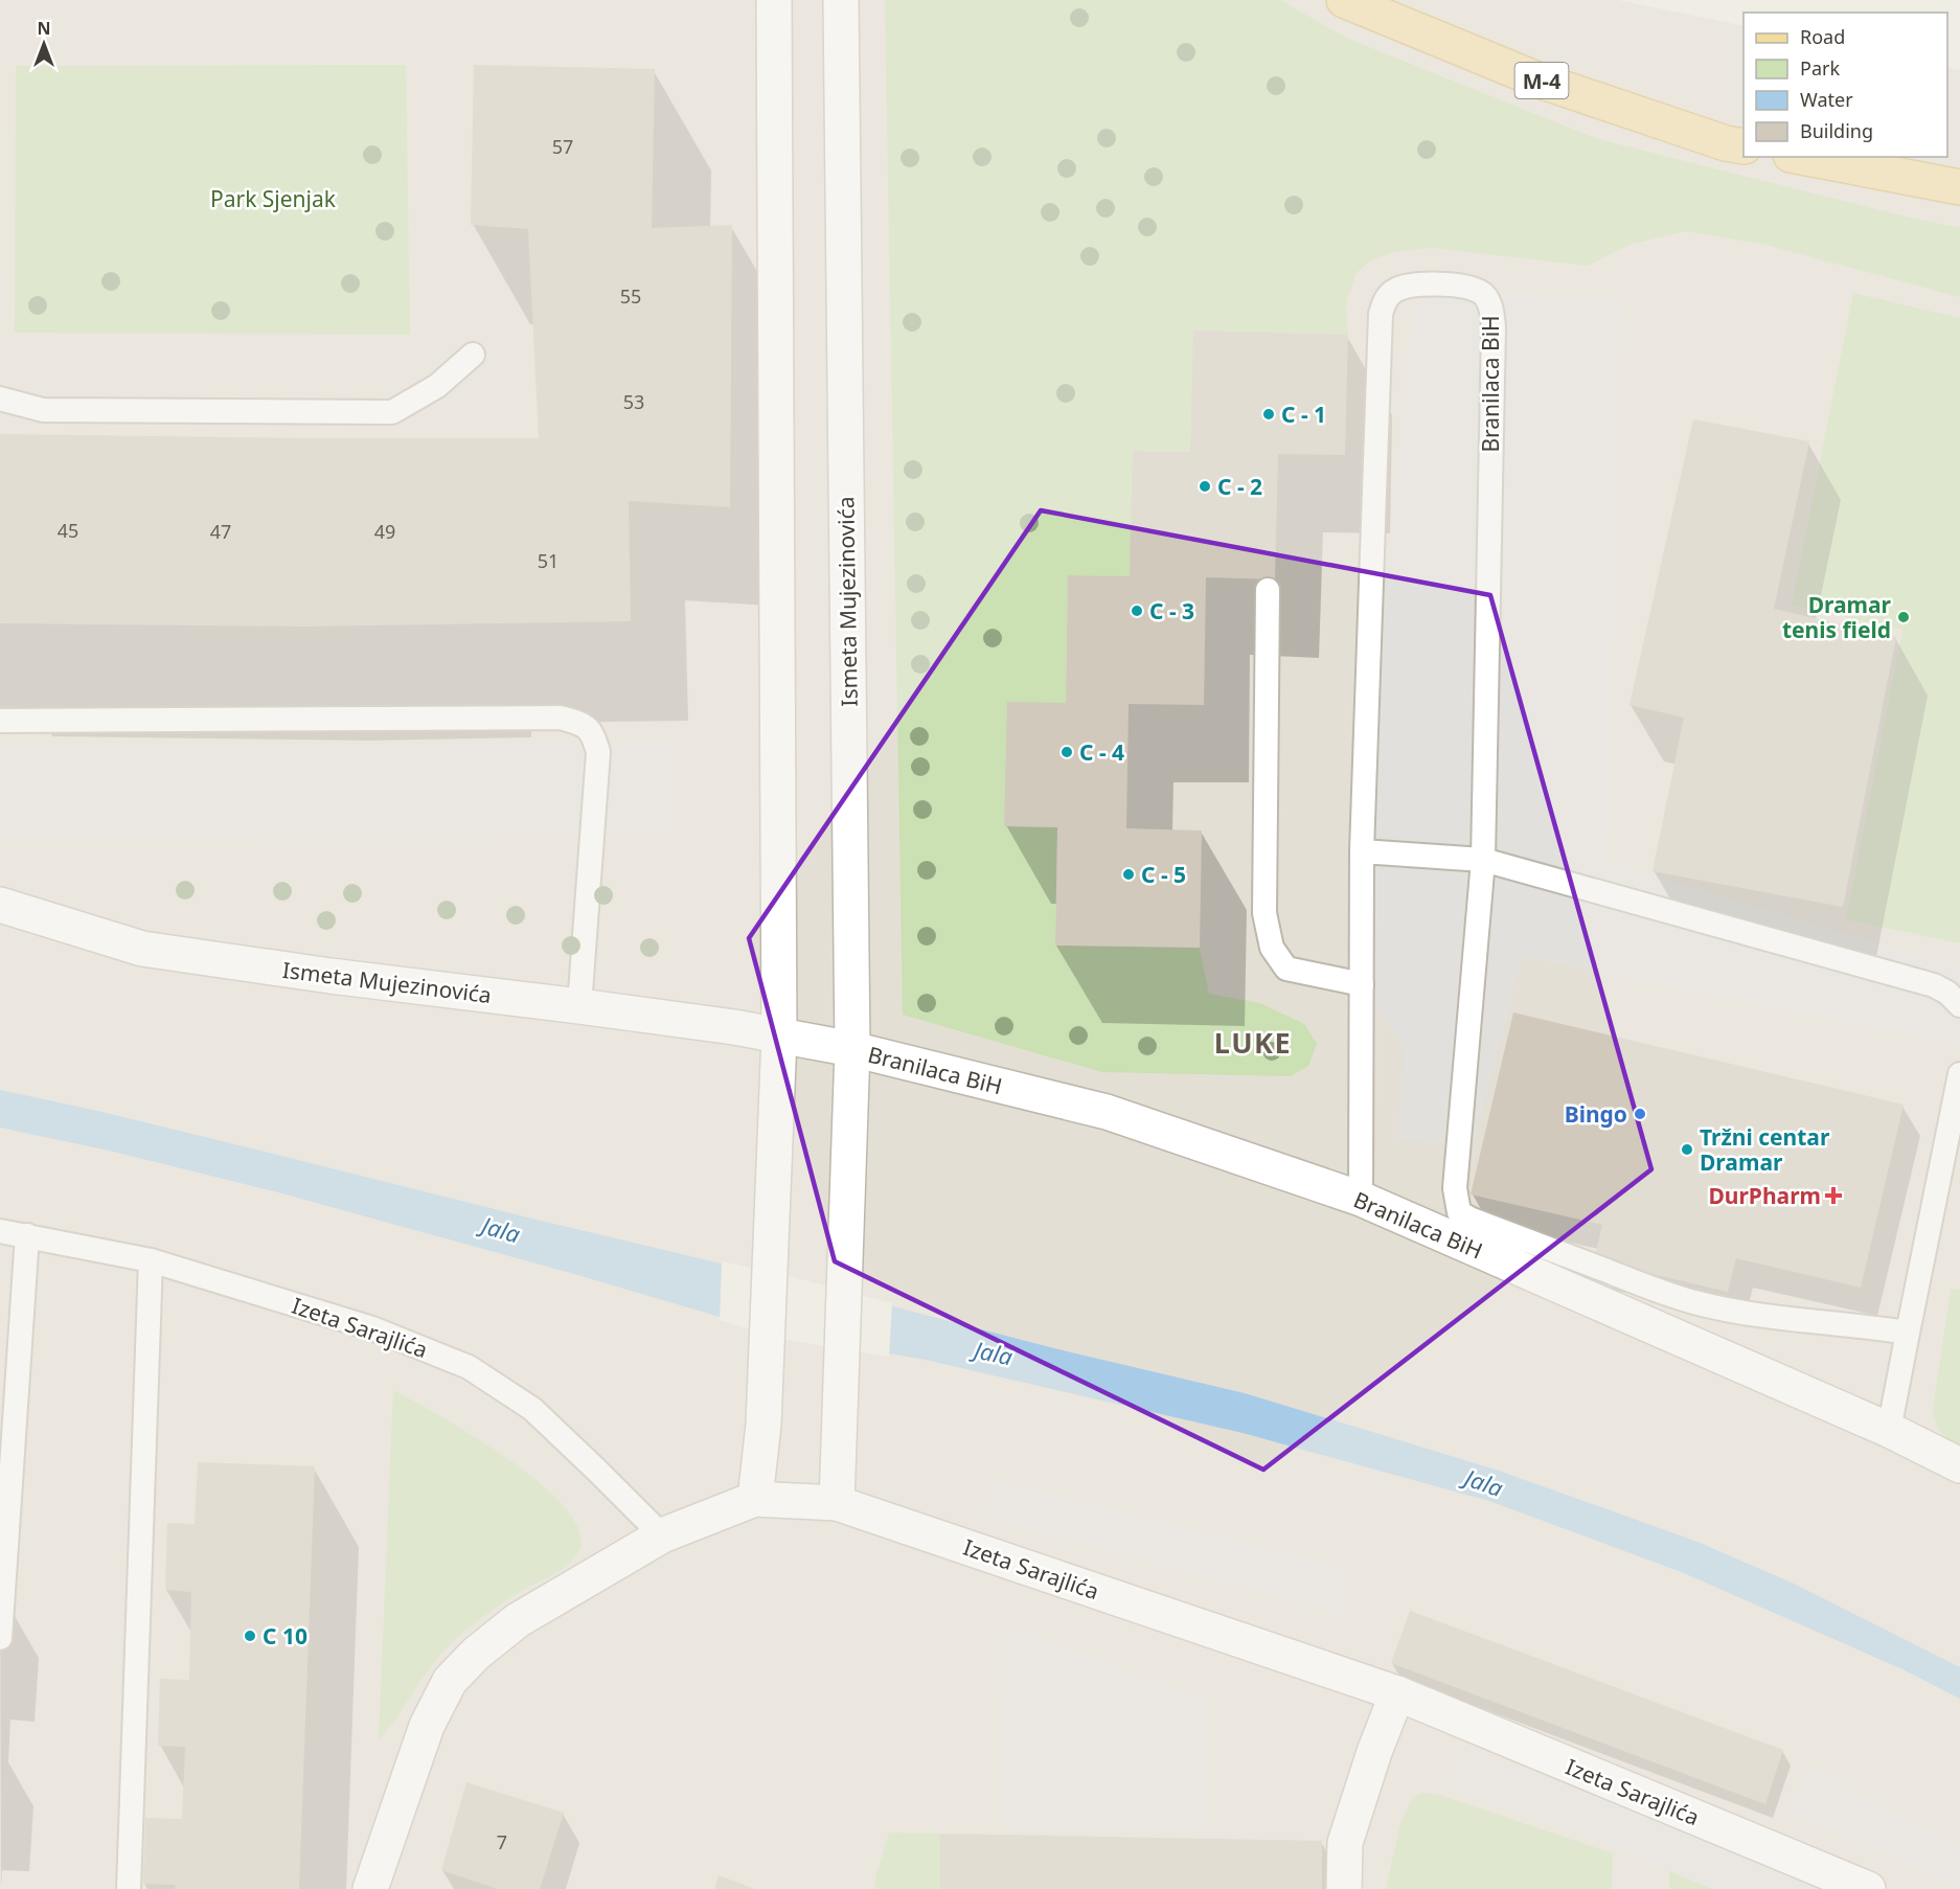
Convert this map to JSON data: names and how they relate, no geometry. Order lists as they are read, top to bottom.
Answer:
{
  "streets": {
    "main road": ["M-4"],
    "street": ["Branilaca BiH", "Ismeta Mujezinovića", "Izeta Sarajlića"]
  },
  "crossings": [
    ["Branilaca BiH", "Ismeta Mujezinovića"],
    ["Ismeta Mujezinovića", "Izeta Sarajlića"]
  ],
  "districts": ["LUKE"],
  "water": ["Jala"],
  "parks": ["Park Sjenjak"],
  "places": {
    "other": [
      "C - 1",
      "C - 2",
      "C - 3",
      "Dramar tenis field",
      "C - 4",
      "C - 5",
      "Bingo",
      "Tržni centar Dramar",
      "C 10"
    ],
    "health": ["DurPharm"]
  },
  "house_numbers": [
    "57",
    "55",
    "53",
    "45",
    "47",
    "49",
    "51",
    "7"
  ],
  "legend": [
    "Road",
    "Park",
    "Water",
    "Building"
  ],
  "north": "top"
}
